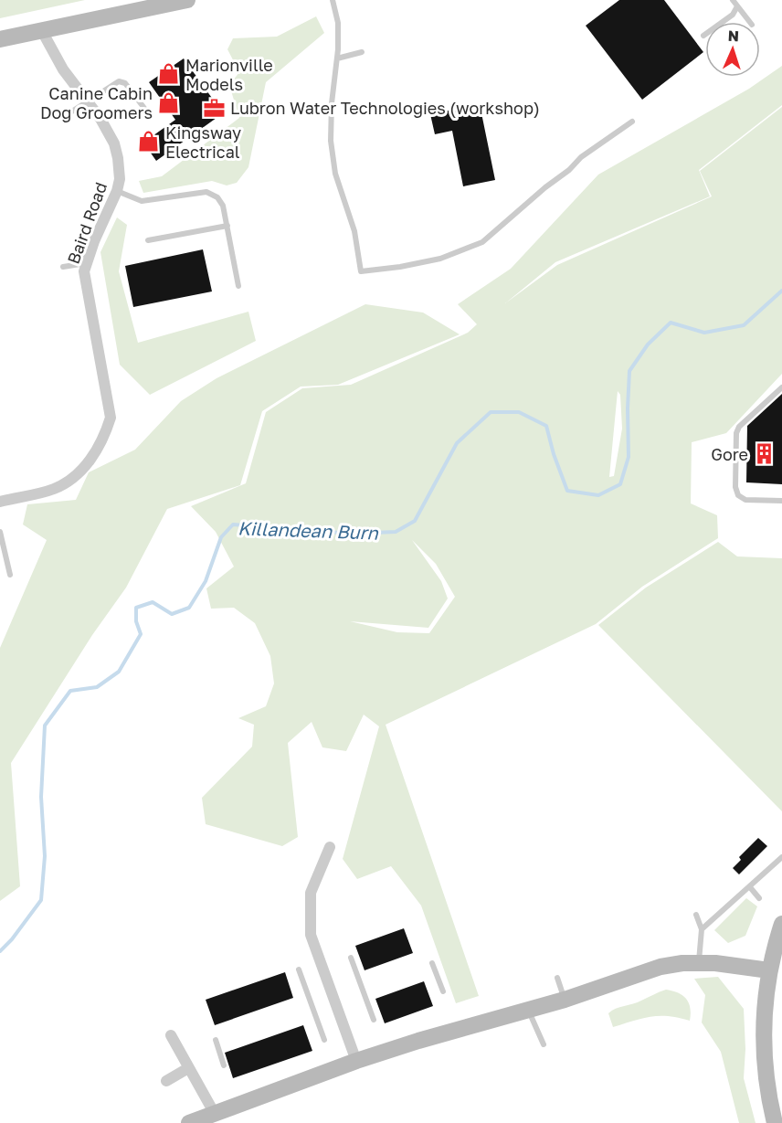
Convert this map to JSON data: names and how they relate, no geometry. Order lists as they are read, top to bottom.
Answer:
{
  "streets": {
    "street": ["Baird Road"]
  },
  "water": ["Killandean Burn"],
  "places": {
    "shop": ["Marionville Models", "Canine Cabin Dog Groomers", "Kingsway Electrical"],
    "office": ["Lubron Water Technologies (workshop)"],
    "building": ["Gore"]
  },
  "north": "top"
}
